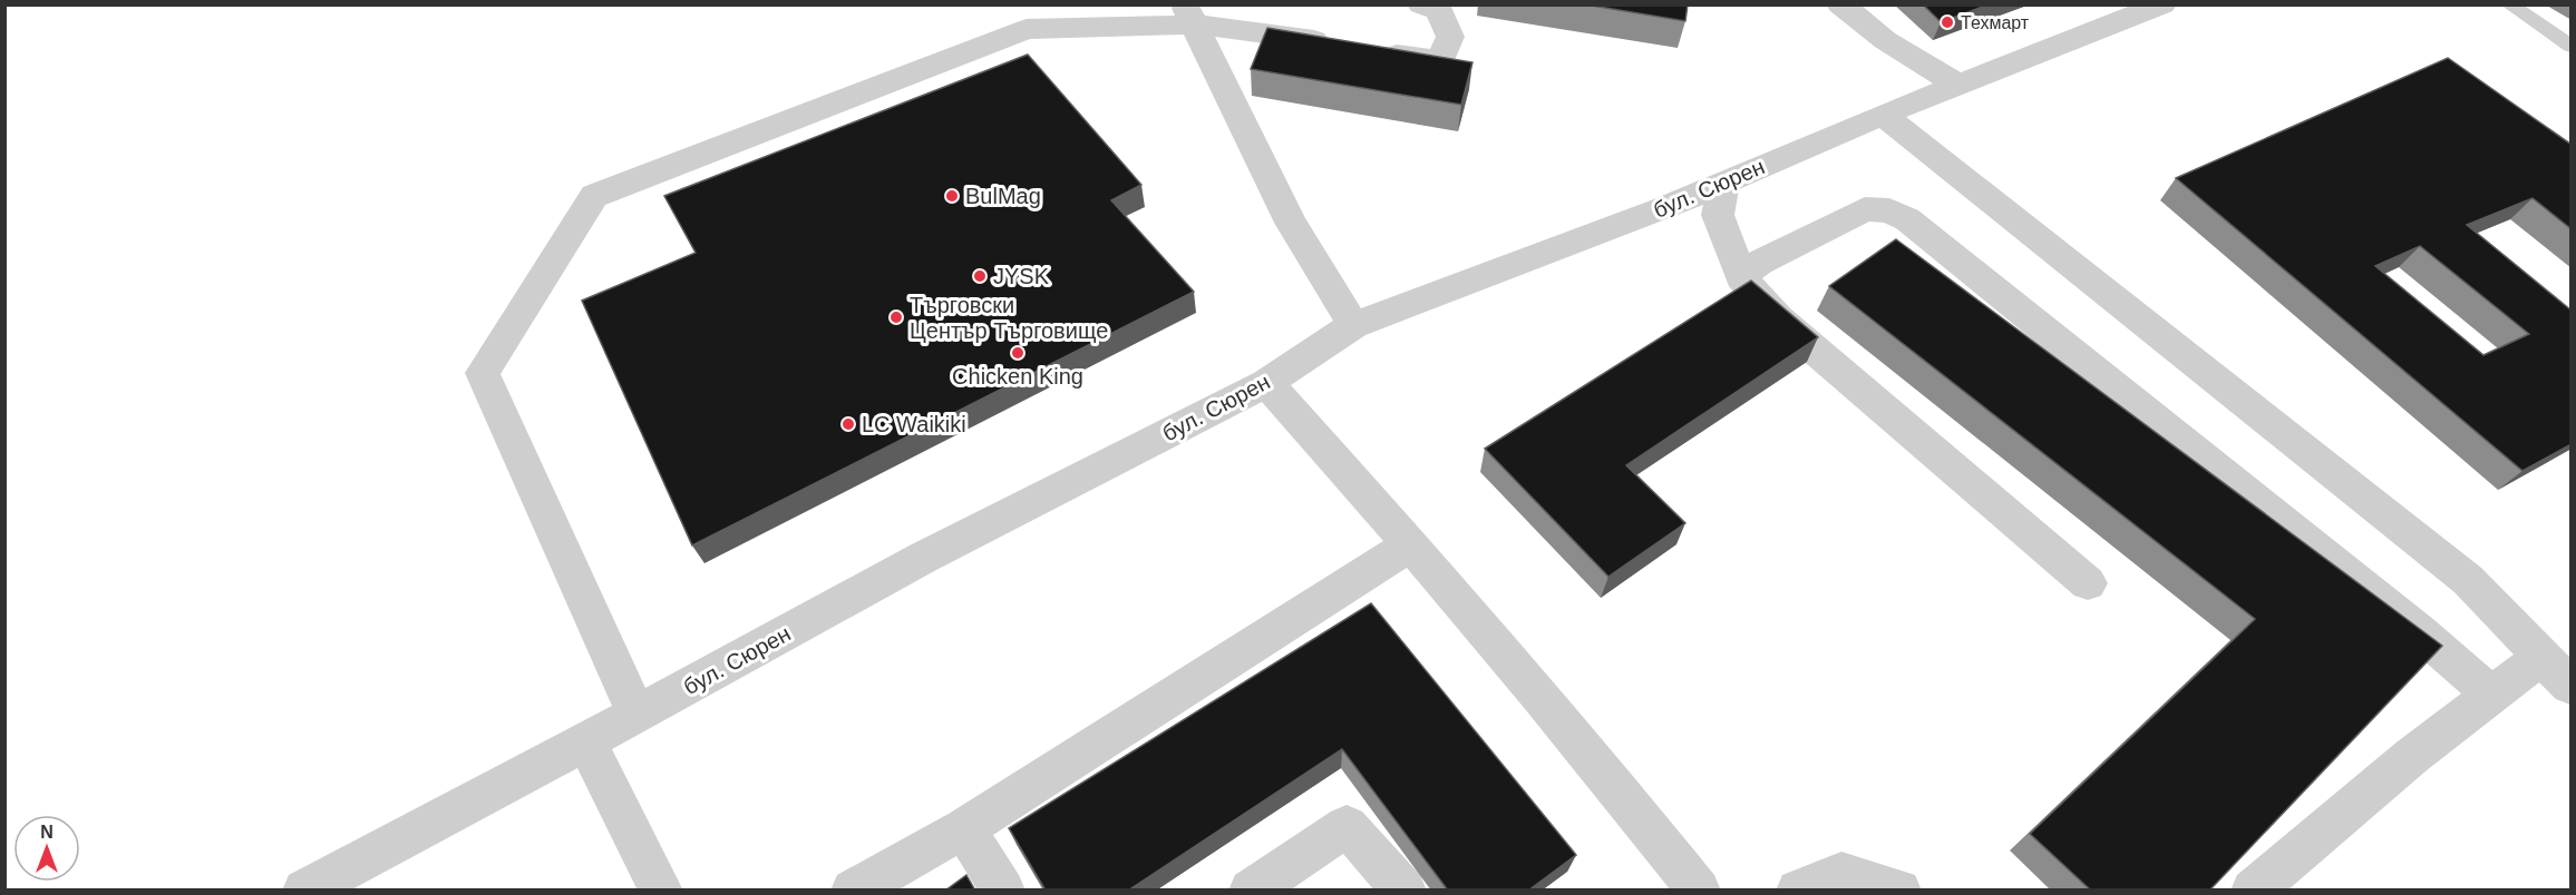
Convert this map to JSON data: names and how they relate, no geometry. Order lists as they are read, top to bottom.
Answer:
{
  "streets": {
    "street": ["бул. Сюрен"]
  },
  "places": [
    "Техмарт",
    "BulMag",
    "JYSK",
    "Търговски Център Търговище",
    "Chicken King",
    "LC Waikiki"
  ],
  "north": "top"
}
